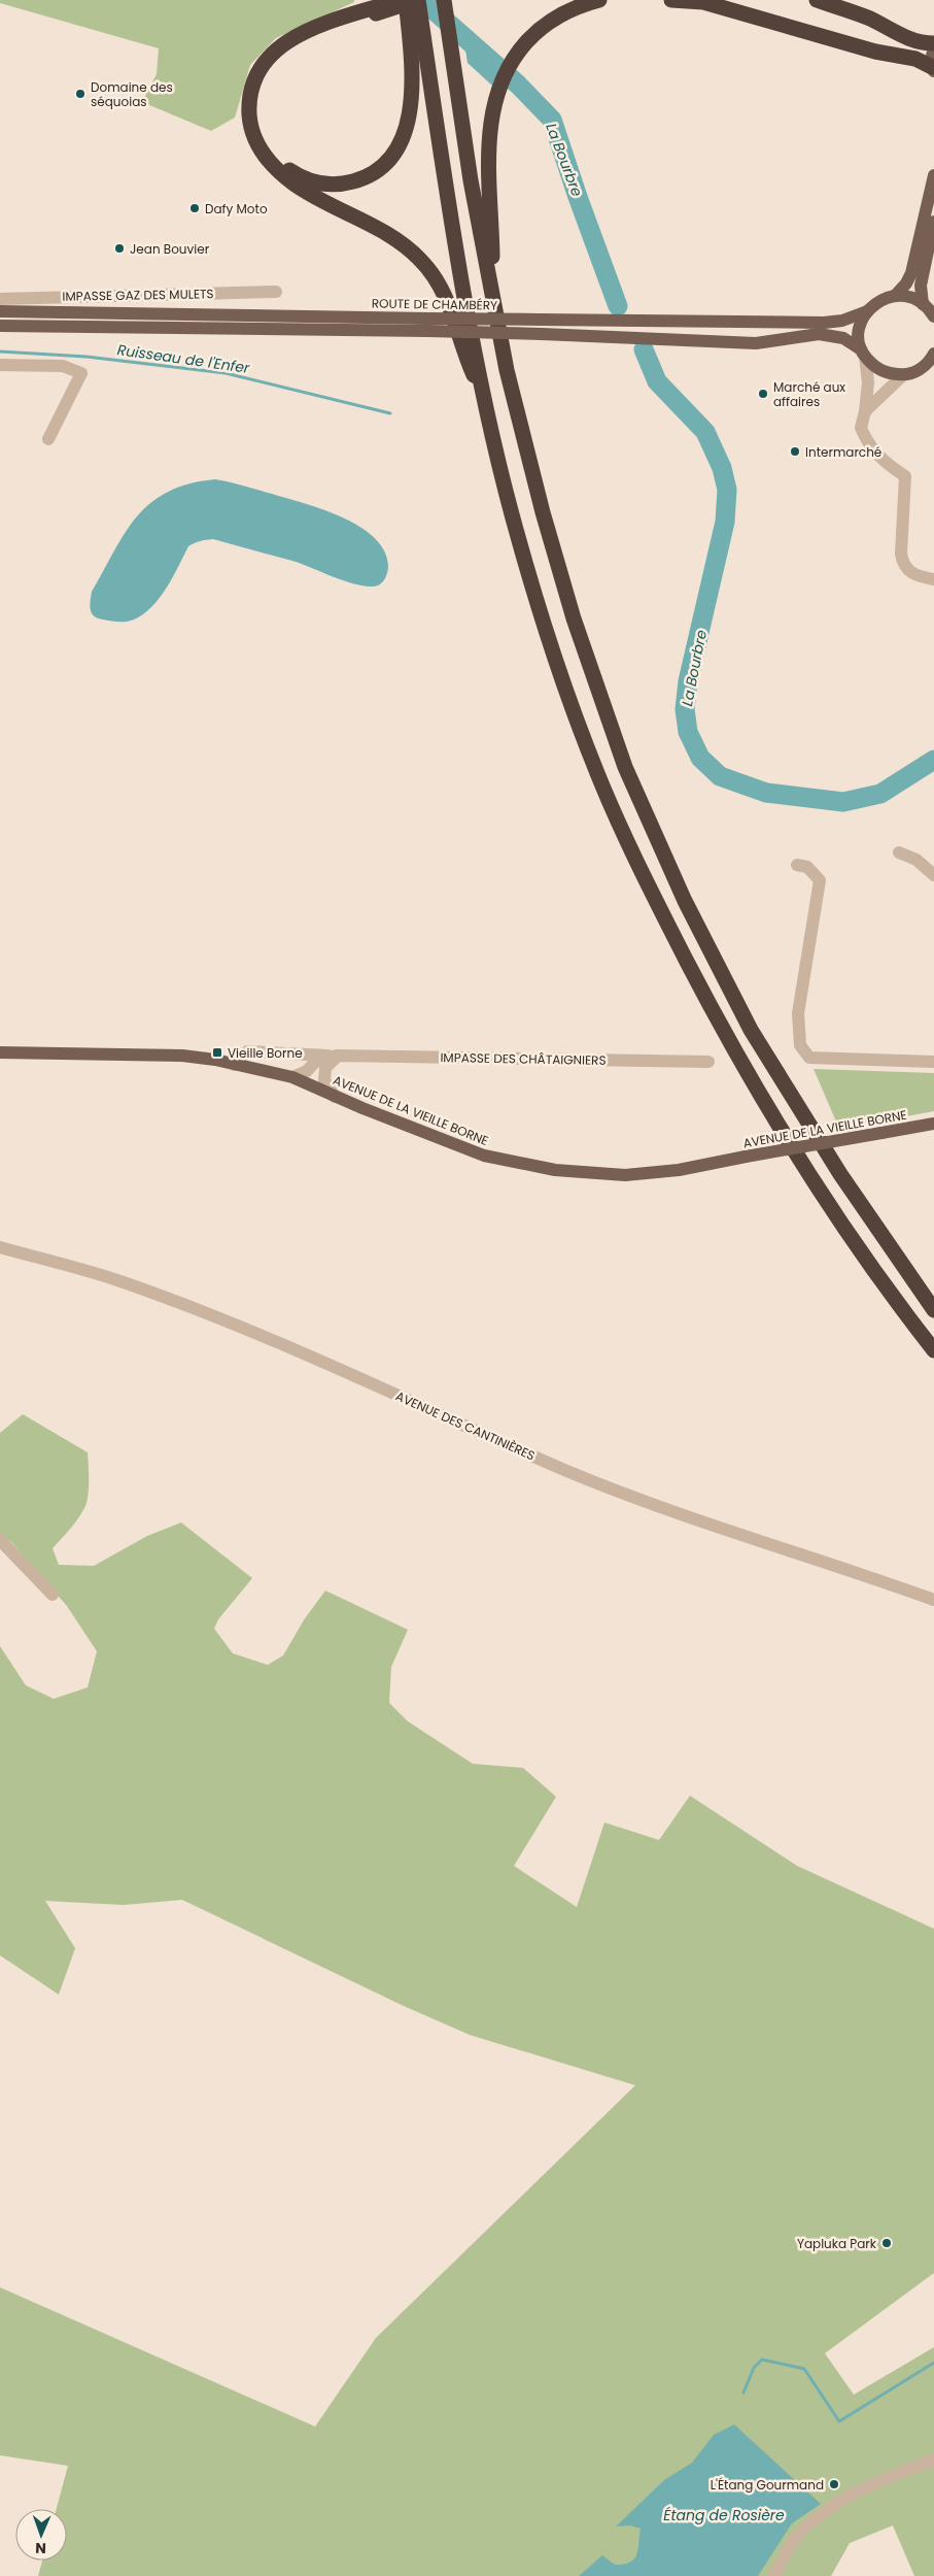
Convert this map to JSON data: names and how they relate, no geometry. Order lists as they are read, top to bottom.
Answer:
{
  "streets": {
    "main road": ["ROUTE DE CHAMBÉRY", "AVENUE DE LA VIEILLE BORNE"],
    "street": ["IMPASSE GAZ DES MULETS", "IMPASSE DES CHÂTAIGNIERS", "AVENUE DES CANTINIÈRES"]
  },
  "crossings": [
    ["IMPASSE DES CHÂTAIGNIERS", "AVENUE DE LA VIEILLE BORNE"]
  ],
  "water": ["La Bourbre", "Ruisseau de l'Enfer", "Étang de Rosière"],
  "places": {
    "other": [
      "Domaine des séquoias",
      "Dafy Moto",
      "Jean Bouvier",
      "Marché aux affaires",
      "Intermarché",
      "Yapluka Park",
      "L'Étang Gourmand"
    ],
    "transit": ["Vieille Borne"]
  },
  "north": "bottom"
}
